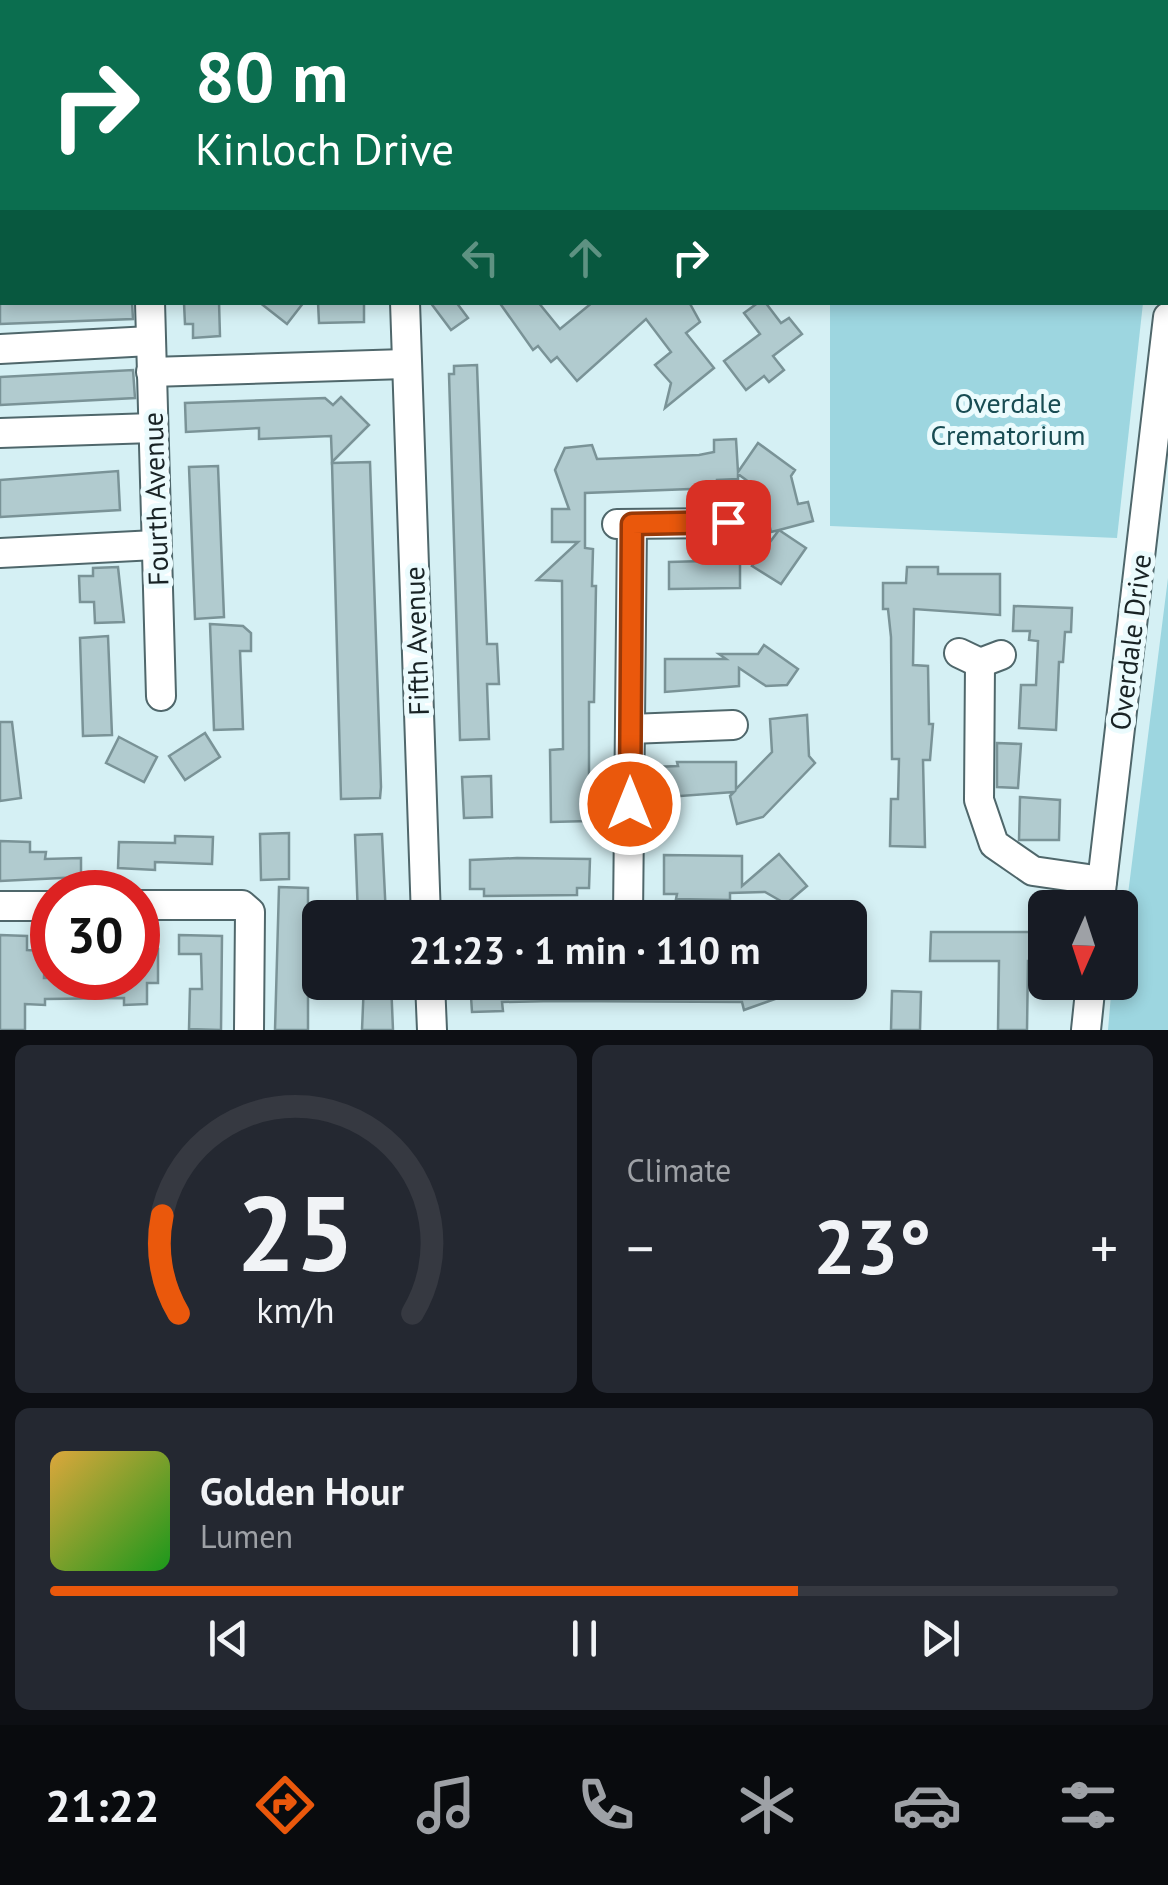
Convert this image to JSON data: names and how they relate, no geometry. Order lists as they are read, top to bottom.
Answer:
{
  "streets": {
    "street": ["Fourth Avenue", "Fifth Avenue", "Overdale Drive"]
  },
  "parks": ["Overdale Crematorium"],
  "north": "bottom",
  "page": {
    "turn": ["80 m", "Kinloch Drive"],
    "limit": "30",
    "trip": "21:23 · 1 min · 110 m",
    "tile": "Climate",
    "heat": ["−", "23°", "+"],
    "song": ["Golden Hour", "Lumen"],
    "tabs": "21:22",
    "gauge": ["25", "km/h"]
  }
}
